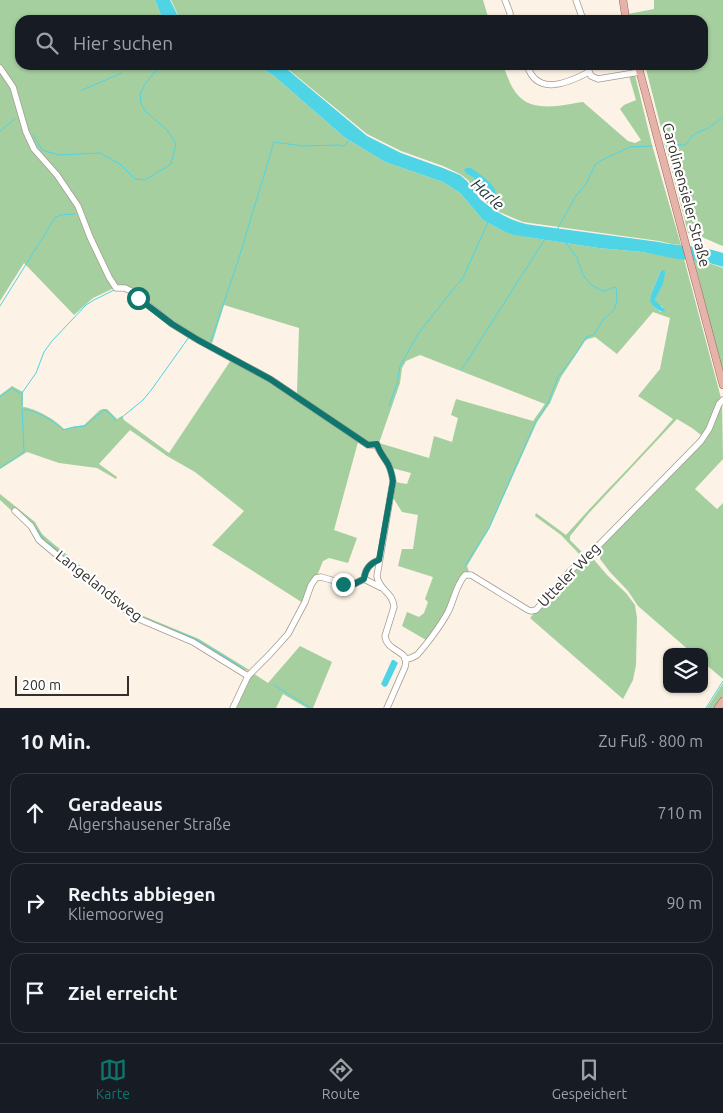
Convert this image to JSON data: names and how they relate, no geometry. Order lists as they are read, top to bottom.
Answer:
{
  "streets": {
    "main road": ["Carolinensieler Straße"],
    "street": ["Utteler Weg", "Langelandsweg"]
  },
  "water": ["Harle"],
  "scale_bar": "200 m",
  "page": {
    "search": "Hier suchen",
    "scale": "200 m",
    "heading": ["10 Min.", "Zu Fuß · 800 m"],
    "list": [
      ["Geradeaus", "Algershausener Straße", "710 m"],
      ["Rechts abbiegen", "Kliemoorweg", "90 m"],
      "Ziel erreicht"
    ],
    "nav": ["Karte", "Route", "Gespeichert"]
  }
}
